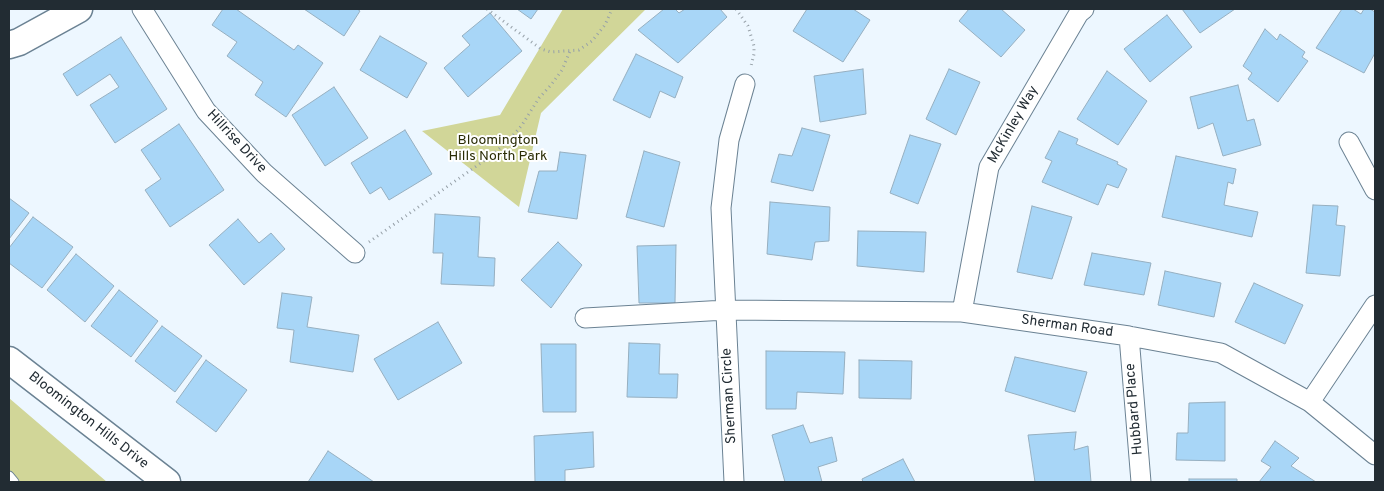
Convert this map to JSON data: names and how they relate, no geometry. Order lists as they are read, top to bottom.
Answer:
{
  "streets": {
    "street": [
      "McKinley Way",
      "Hillrise Drive",
      "Sherman Road",
      "Sherman Circle",
      "Hubbard Place",
      "Bloomington Hills Drive"
    ]
  },
  "crossings": [
    ["McKinley Way", "Sherman Road"],
    ["Sherman Road", "Sherman Circle"],
    ["Sherman Road", "Hubbard Place"]
  ],
  "parks": ["Bloomington Hills North Park"]
}
